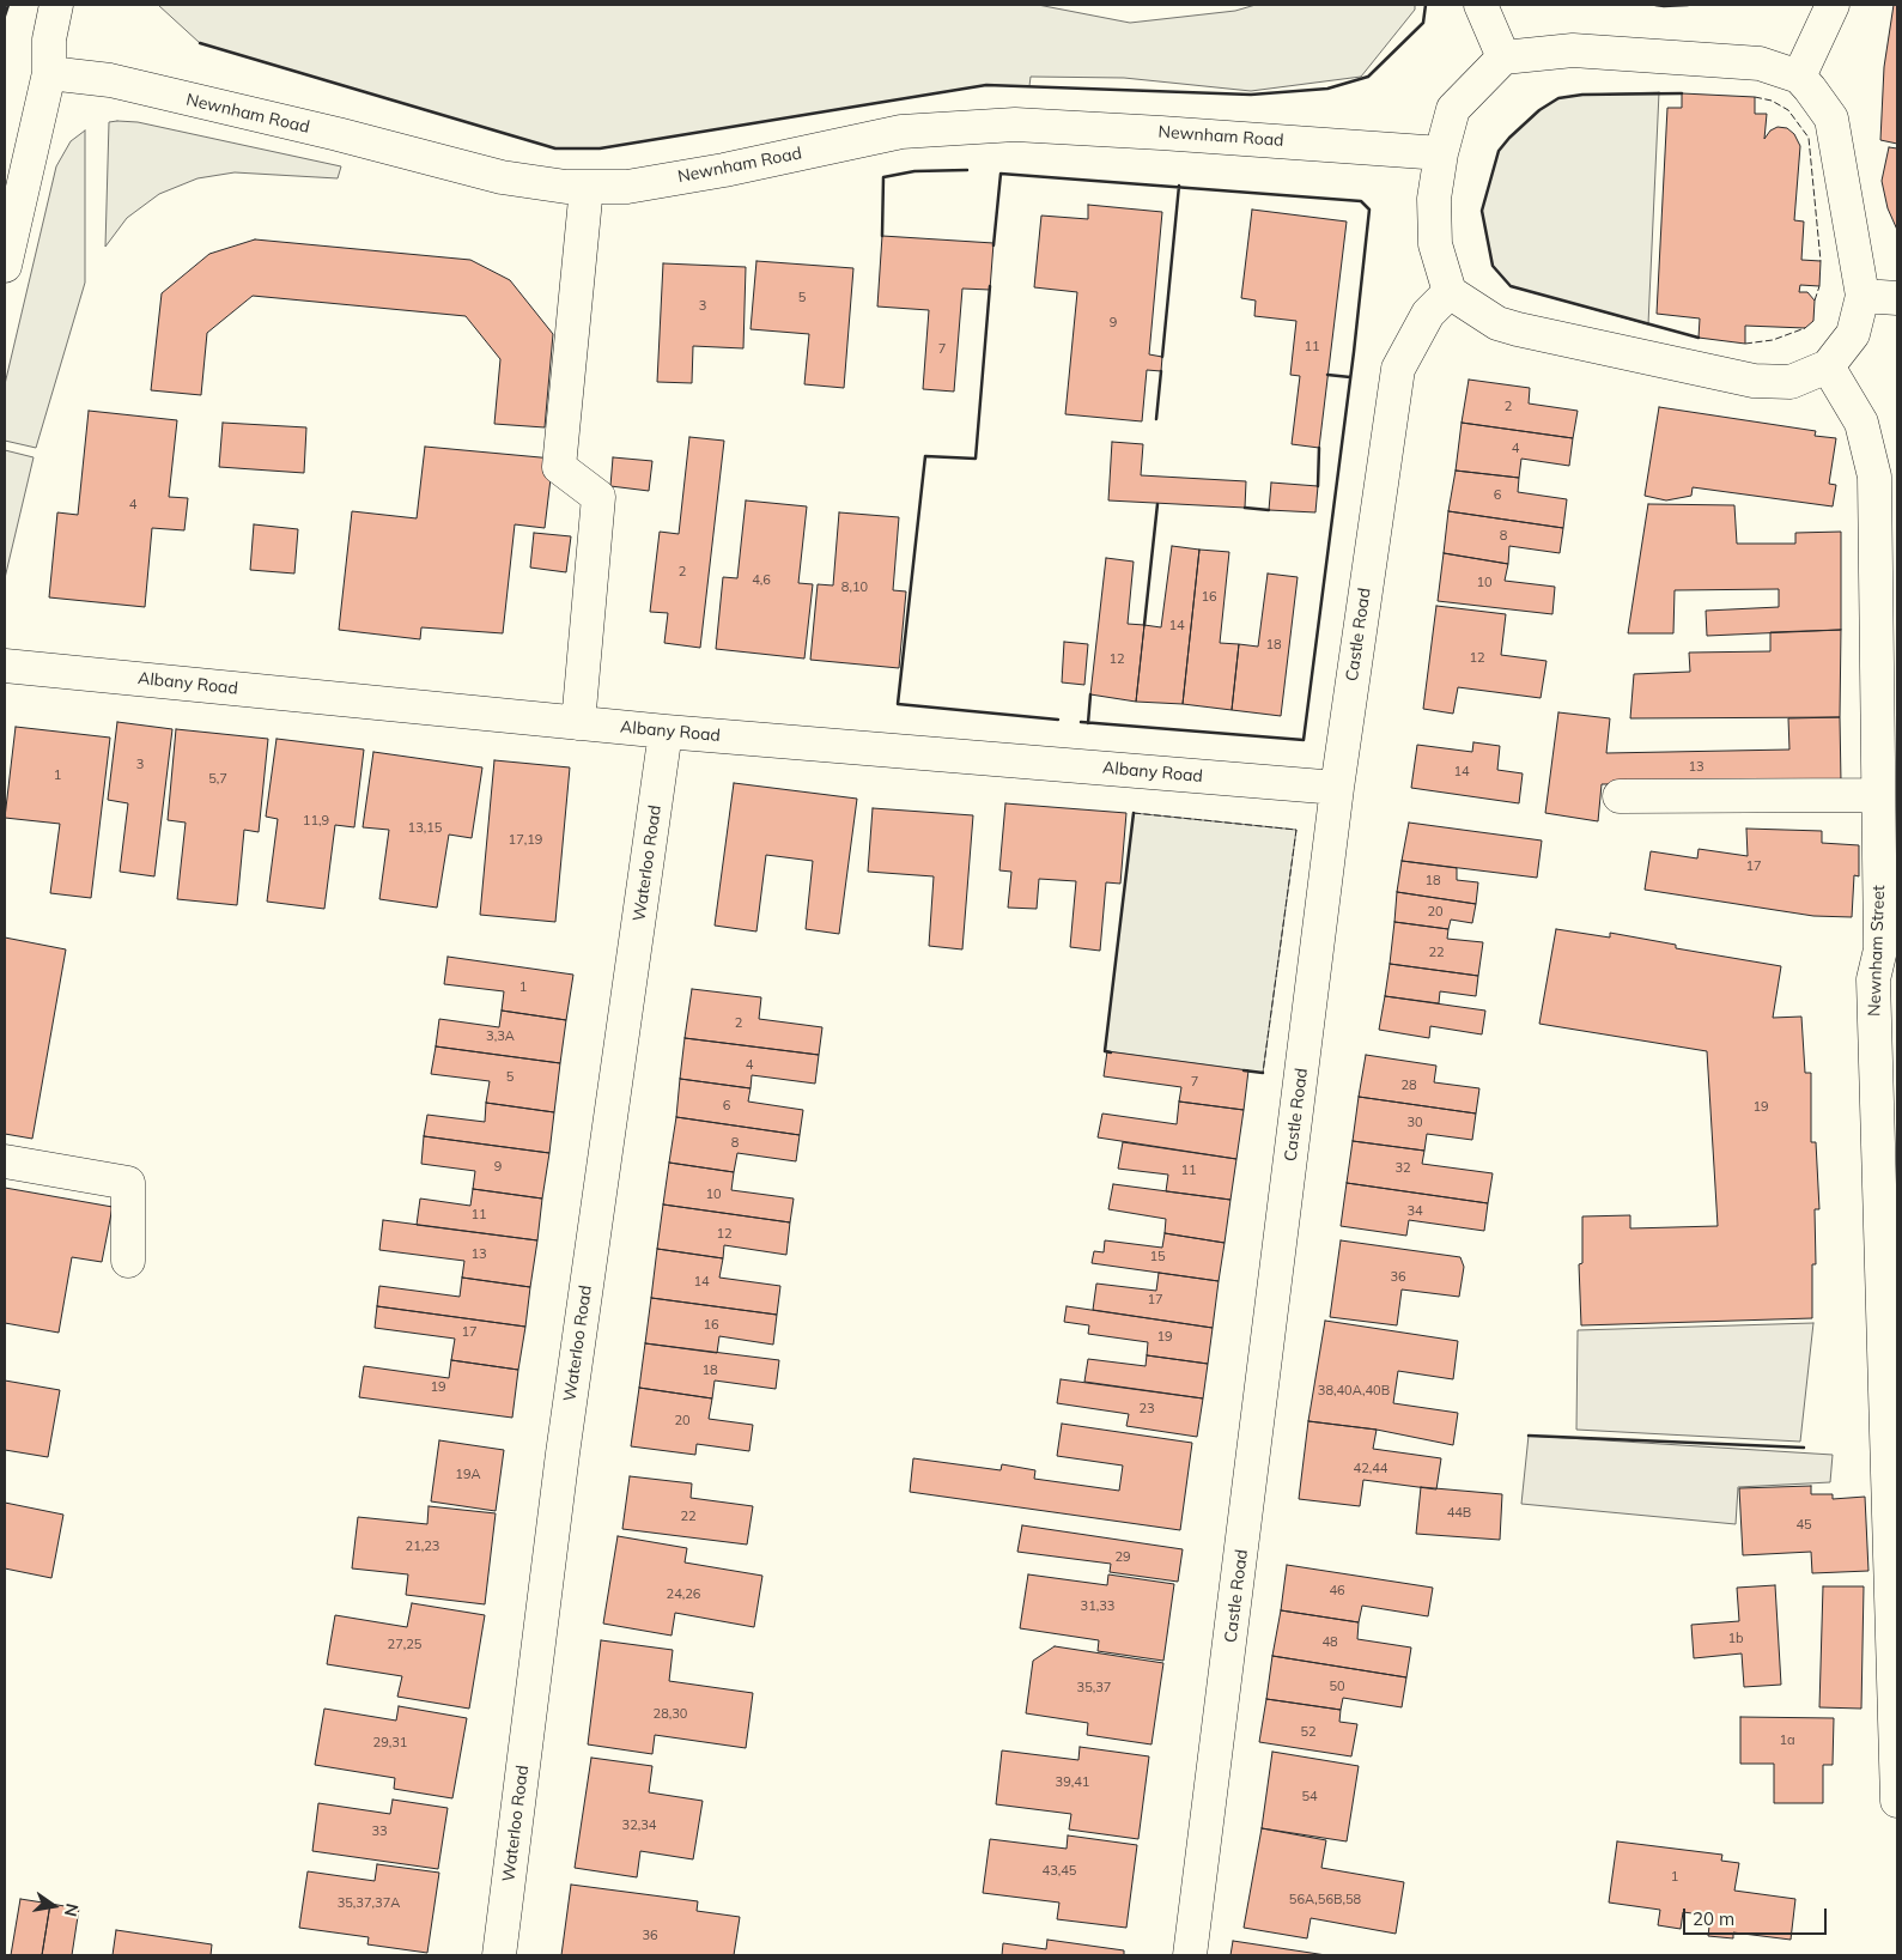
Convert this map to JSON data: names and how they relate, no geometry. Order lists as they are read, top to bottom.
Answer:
{
  "streets": {
    "street": [
      "Newnham Road",
      "Castle Road",
      "Albany Road",
      "Waterloo Road",
      "Newnham Street"
    ]
  },
  "crossings": [
    ["Castle Road", "Albany Road"],
    ["Albany Road", "Waterloo Road"]
  ],
  "house_numbers": [
    "5",
    "3",
    "9",
    "11",
    "7",
    "2",
    "4",
    "6",
    "4",
    "8",
    "2",
    "4,6",
    "10",
    "8,10",
    "16",
    "14",
    "18",
    "12",
    "12",
    "3",
    "13",
    "14",
    "1",
    "5,7",
    "11,9",
    "13,15",
    "17,19",
    "17",
    "18",
    "20",
    "22",
    "1",
    "2",
    "3,3A",
    "4",
    "5",
    "7",
    "28",
    "6",
    "19",
    "30",
    "8",
    "9",
    "32",
    "11",
    "10",
    "34",
    "11",
    "12",
    "13",
    "15",
    "36",
    "14",
    "17",
    "16",
    "17",
    "19",
    "18",
    "19",
    "38,40A,40B",
    "23",
    "20",
    "42,44",
    "19A",
    "44B",
    "22",
    "45",
    "21,23",
    "29",
    "46",
    "24,26",
    "31,33",
    "1b",
    "48",
    "27,25",
    "50",
    "35,37",
    "28,30",
    "52",
    "1a",
    "29,31",
    "39,41",
    "54",
    "32,34",
    "33",
    "43,45",
    "1",
    "56A,56B,58",
    "35,37,37A",
    "36"
  ],
  "scale_bar": "20 m",
  "north": "right"
}
